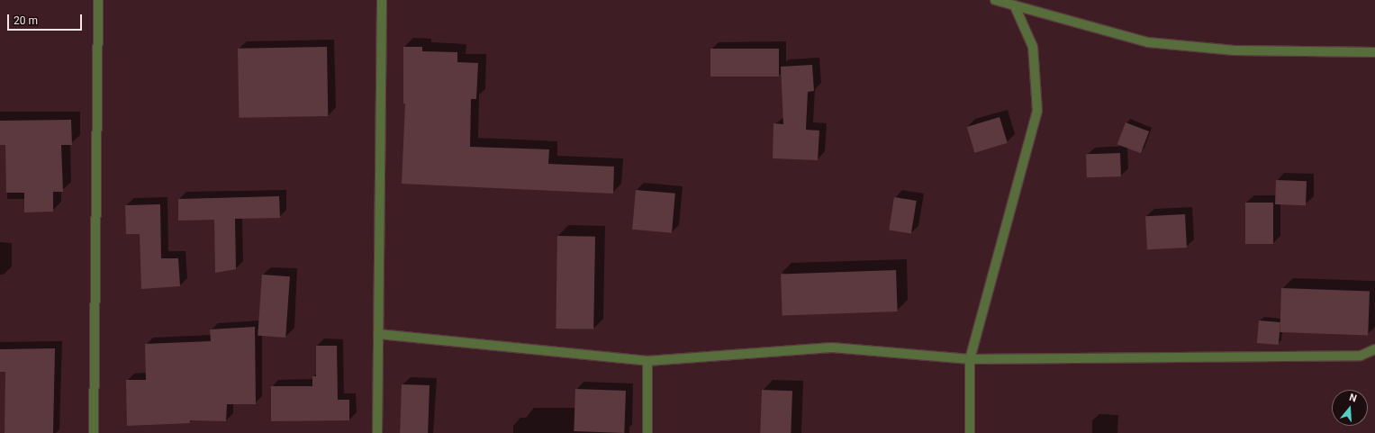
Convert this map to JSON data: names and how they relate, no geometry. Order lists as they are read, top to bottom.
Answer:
{
  "scale_bar": "20 m",
  "north": "top"
}
